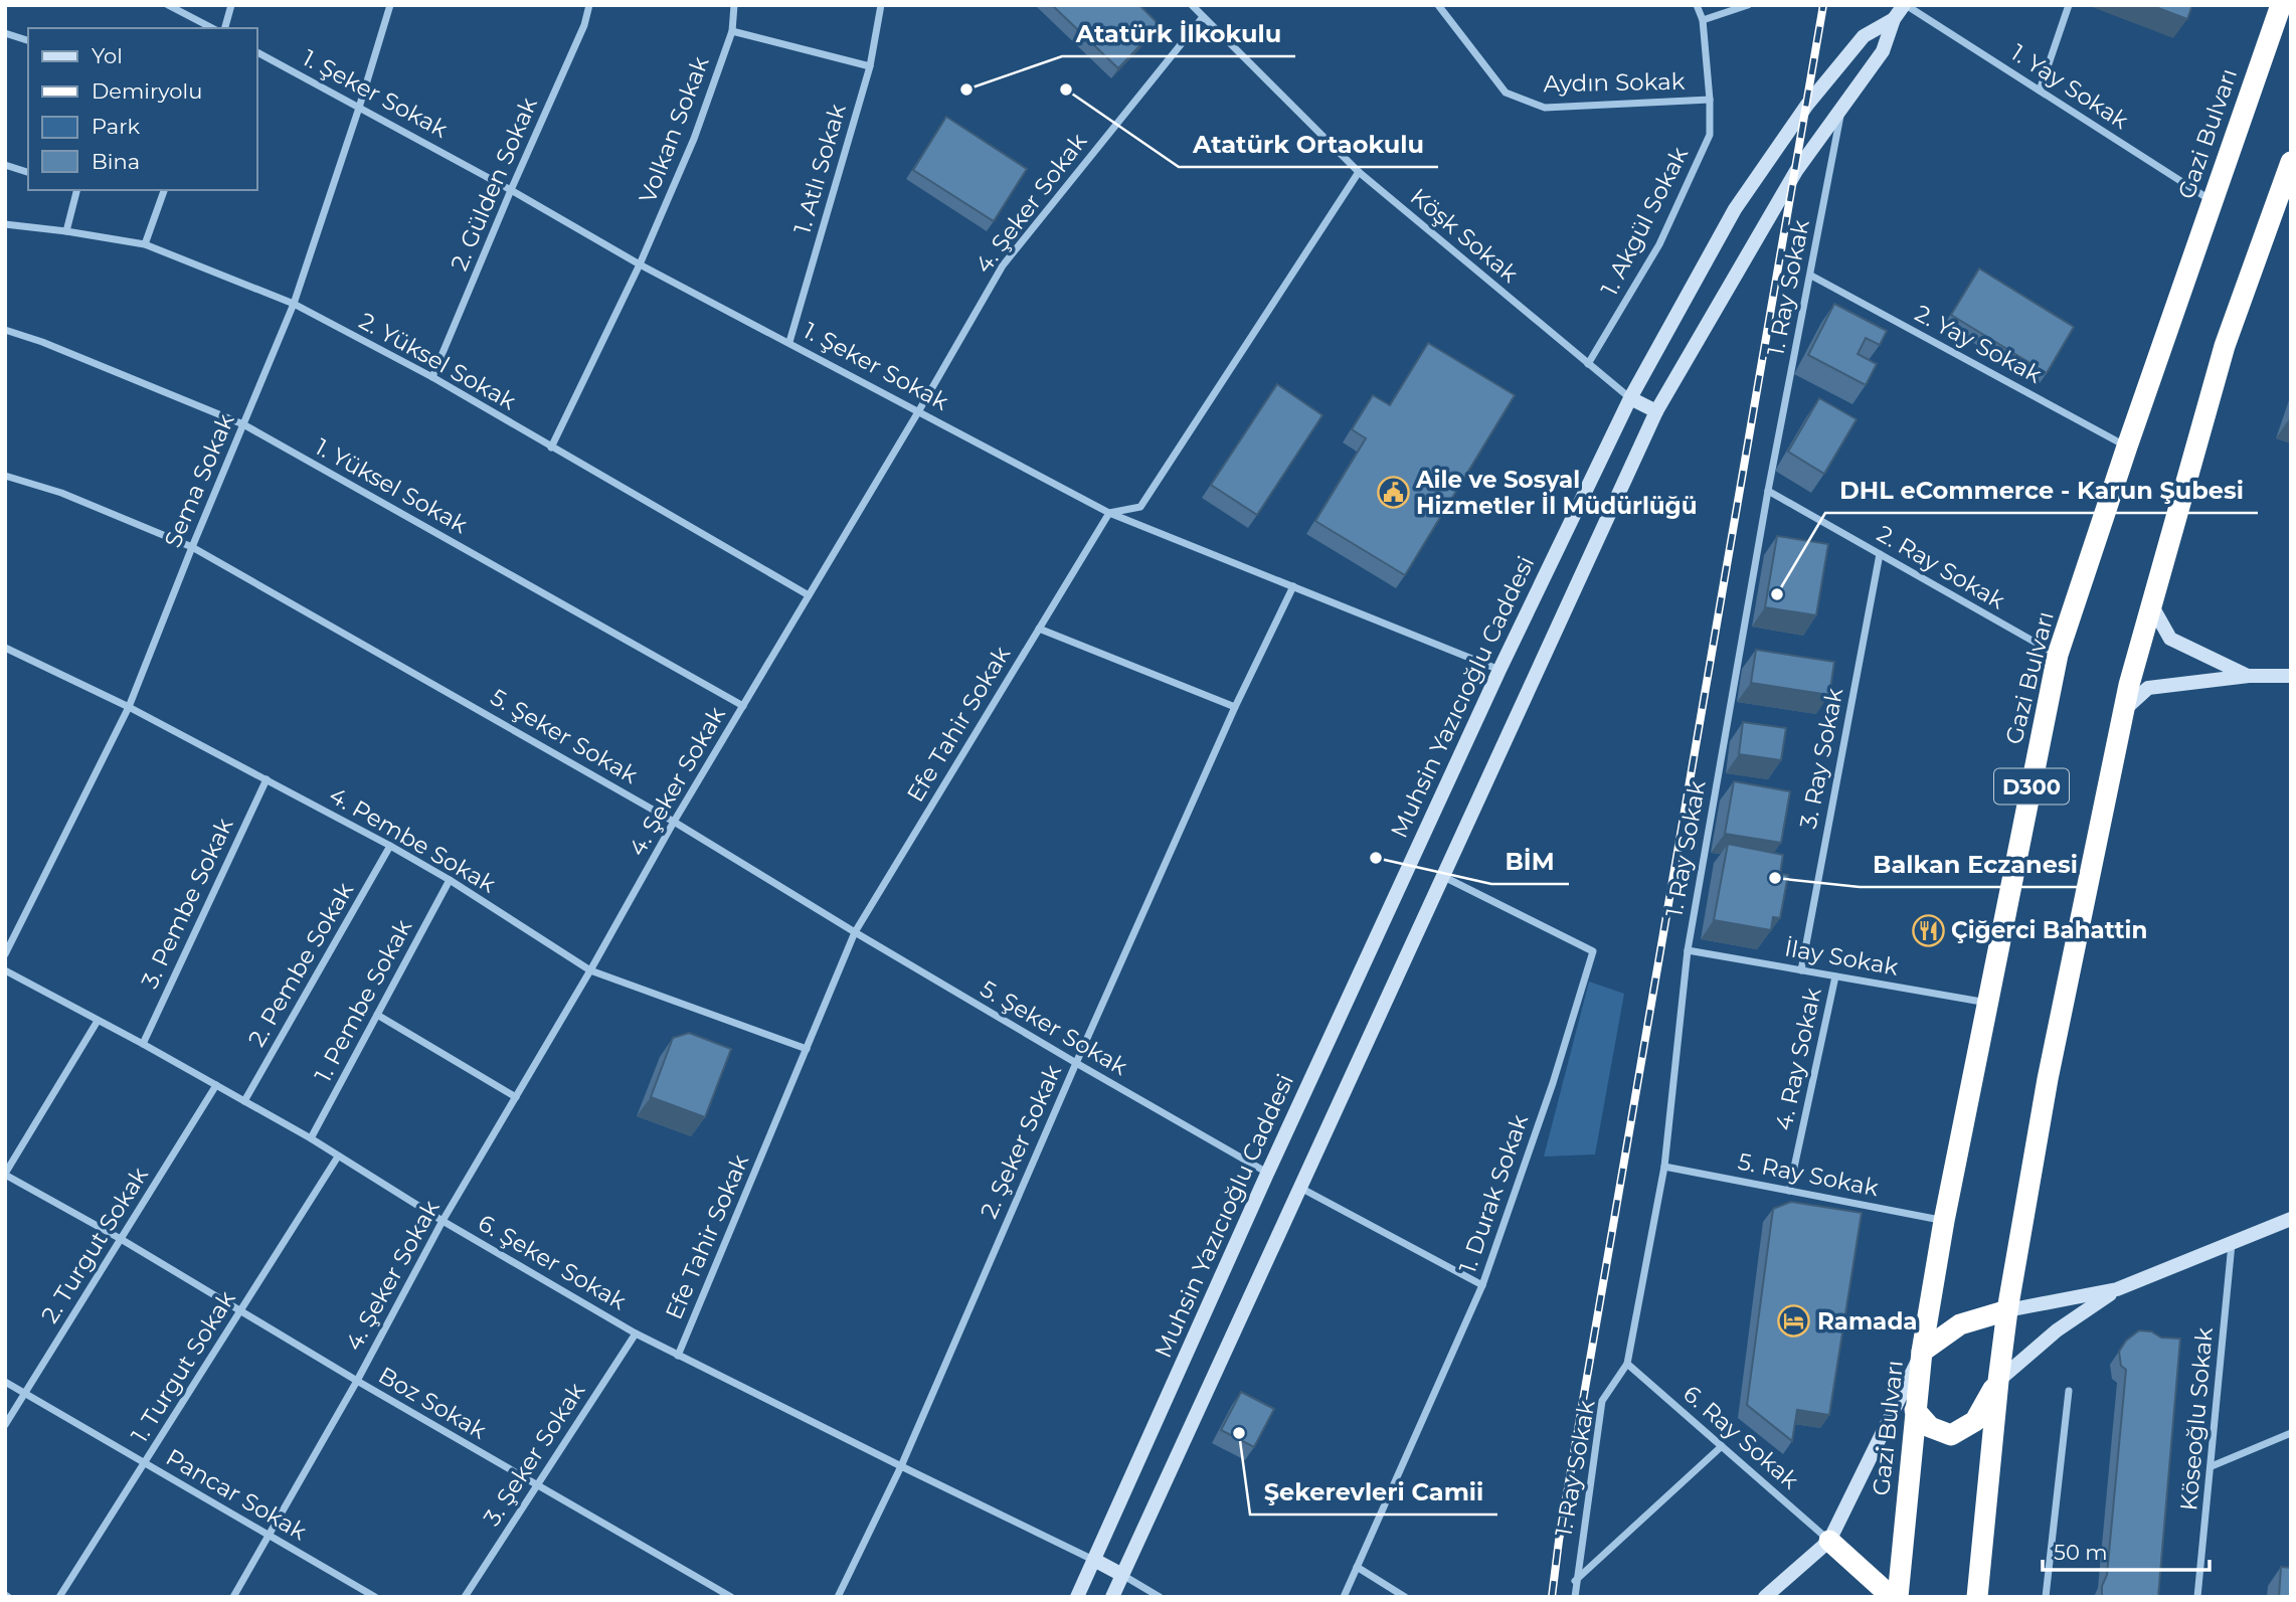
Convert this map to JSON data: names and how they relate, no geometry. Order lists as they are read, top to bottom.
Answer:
{
  "streets": {
    "highway": ["Gazi Bulvarı", "D300"],
    "street": [
      "Aydın Sokak",
      "1. Yay Sokak",
      "1. Şeker Sokak",
      "Volkan Sokak",
      "1. Atlı Sokak",
      "2. Gülden Sokak",
      "4. Şeker Sokak",
      "1. Akgül Sokak",
      "Köşk Sokak",
      "1. Ray Sokak",
      "2. Yay Sokak",
      "2. Yüksel Sokak",
      "Sema Sokak",
      "1. Yüksel Sokak",
      "2. Ray Sokak",
      "Muhsin Yazıcıoğlu Caddesi",
      "Efe Tahir Sokak",
      "5. Şeker Sokak",
      "3. Ray Sokak",
      "4. Pembe Sokak",
      "3. Pembe Sokak",
      "İlay Sokak",
      "2. Pembe Sokak",
      "1. Pembe Sokak",
      "4. Ray Sokak",
      "2. Şeker Sokak",
      "5. Ray Sokak",
      "1. Durak Sokak",
      "2. Turgut Sokak",
      "6. Şeker Sokak",
      "1. Turgut Sokak",
      "Boz Sokak",
      "Köseoğlu Sokak",
      "6. Ray Sokak",
      "3. Şeker Sokak",
      "Pancar Sokak"
    ]
  },
  "crossings": [
    ["Aydın Sokak", "1. Akgül Sokak"],
    ["1. Yay Sokak", "Gazi Bulvarı"],
    ["1. Yay Sokak", "Muhsin Yazıcıoğlu Caddesi"],
    ["1. Şeker Sokak", "Volkan Sokak"],
    ["1. Şeker Sokak", "1. Atlı Sokak"],
    ["1. Şeker Sokak", "2. Gülden Sokak"],
    ["1. Şeker Sokak", "4. Şeker Sokak"],
    ["1. Şeker Sokak", "Sema Sokak"],
    ["1. Şeker Sokak", "Muhsin Yazıcıoğlu Caddesi"],
    ["1. Şeker Sokak", "Efe Tahir Sokak"],
    ["1. Şeker Sokak", "2. Şeker Sokak"],
    ["Volkan Sokak", "2. Yüksel Sokak"],
    ["Gazi Bulvarı", "2. Yay Sokak"],
    ["Gazi Bulvarı", "2. Ray Sokak"],
    ["Gazi Bulvarı", "İlay Sokak"],
    ["Gazi Bulvarı", "5. Ray Sokak"],
    ["2. Gülden Sokak", "2. Yüksel Sokak"],
    ["4. Şeker Sokak", "Köşk Sokak"],
    ["4. Şeker Sokak", "2. Yüksel Sokak"],
    ["4. Şeker Sokak", "1. Yüksel Sokak"],
    ["4. Şeker Sokak", "5. Şeker Sokak"],
    ["4. Şeker Sokak", "4. Pembe Sokak"],
    ["4. Şeker Sokak", "6. Şeker Sokak"],
    ["4. Şeker Sokak", "Boz Sokak"],
    ["4. Şeker Sokak", "Pancar Sokak"],
    ["1. Akgül Sokak", "Köşk Sokak"],
    ["Köşk Sokak", "Muhsin Yazıcıoğlu Caddesi"],
    ["1. Ray Sokak", "2. Yay Sokak"],
    ["1. Ray Sokak", "2. Ray Sokak"],
    ["1. Ray Sokak", "Muhsin Yazıcıoğlu Caddesi"],
    ["1. Ray Sokak", "İlay Sokak"],
    ["1. Ray Sokak", "5. Ray Sokak"],
    ["1. Ray Sokak", "6. Ray Sokak"],
    ["2. Yüksel Sokak", "Sema Sokak"],
    ["Sema Sokak", "1. Yüksel Sokak"],
    ["Sema Sokak", "5. Şeker Sokak"],
    ["Sema Sokak", "4. Pembe Sokak"],
    ["2. Ray Sokak", "3. Ray Sokak"],
    ["Muhsin Yazıcıoğlu Caddesi", "5. Şeker Sokak"],
    ["Muhsin Yazıcıoğlu Caddesi", "1. Durak Sokak"],
    ["Muhsin Yazıcıoğlu Caddesi", "6. Şeker Sokak"],
    ["Efe Tahir Sokak", "5. Şeker Sokak"],
    ["Efe Tahir Sokak", "4. Pembe Sokak"],
    ["Efe Tahir Sokak", "6. Şeker Sokak"],
    ["5. Şeker Sokak", "2. Şeker Sokak"],
    ["3. Ray Sokak", "İlay Sokak"],
    ["4. Pembe Sokak", "3. Pembe Sokak"],
    ["4. Pembe Sokak", "2. Pembe Sokak"],
    ["4. Pembe Sokak", "1. Pembe Sokak"],
    ["3. Pembe Sokak", "6. Şeker Sokak"],
    ["İlay Sokak", "4. Ray Sokak"],
    ["2. Pembe Sokak", "6. Şeker Sokak"],
    ["1. Pembe Sokak", "6. Şeker Sokak"],
    ["4. Ray Sokak", "5. Ray Sokak"],
    ["2. Şeker Sokak", "6. Şeker Sokak"],
    ["2. Turgut Sokak", "6. Şeker Sokak"],
    ["2. Turgut Sokak", "Boz Sokak"],
    ["2. Turgut Sokak", "Pancar Sokak"],
    ["6. Şeker Sokak", "1. Turgut Sokak"],
    ["6. Şeker Sokak", "3. Şeker Sokak"],
    ["1. Turgut Sokak", "Boz Sokak"],
    ["1. Turgut Sokak", "Pancar Sokak"],
    ["Boz Sokak", "3. Şeker Sokak"]
  ],
  "places": {
    "other": [
      "Atatürk İlkokulu",
      "Atatürk Ortaokulu",
      "DHL eCommerce - Karun Şubesi",
      "BİM",
      "Balkan Eczanesi",
      "Şekerevleri Camii"
    ],
    "public building": ["Aile ve Sosyal Hizmetler İl Müdürlüğü"],
    "restaurant": ["Çiğerci Bahattin"],
    "hotel": ["Ramada"]
  },
  "legend": [
    "Yol",
    "Demiryolu",
    "Park",
    "Bina"
  ],
  "scale_bar": "50 m"
}
